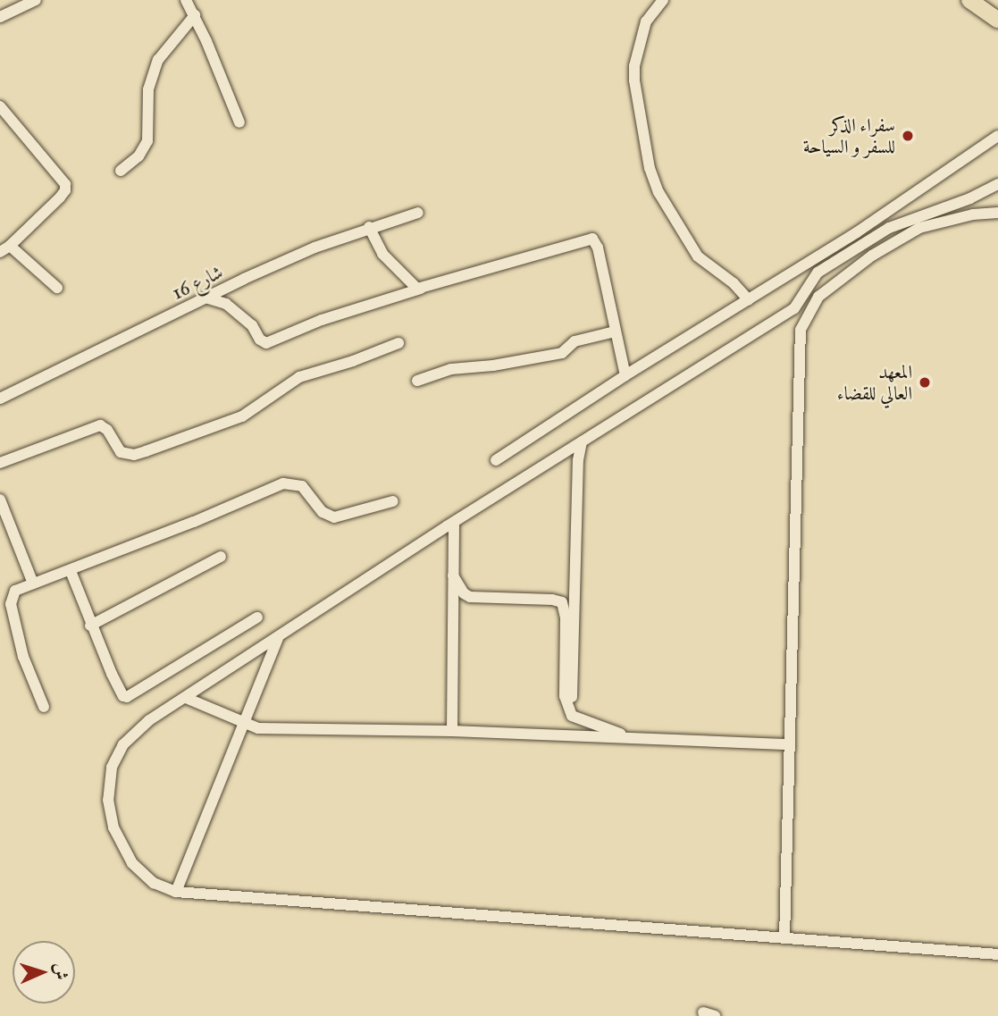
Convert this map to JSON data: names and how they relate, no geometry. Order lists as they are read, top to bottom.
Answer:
{
  "streets": {
    "street": ["شارع 16"]
  },
  "places": ["سفراء الذكر للسفر و السياحة", "المعهد العالي للقضاء"],
  "north": "right"
}
